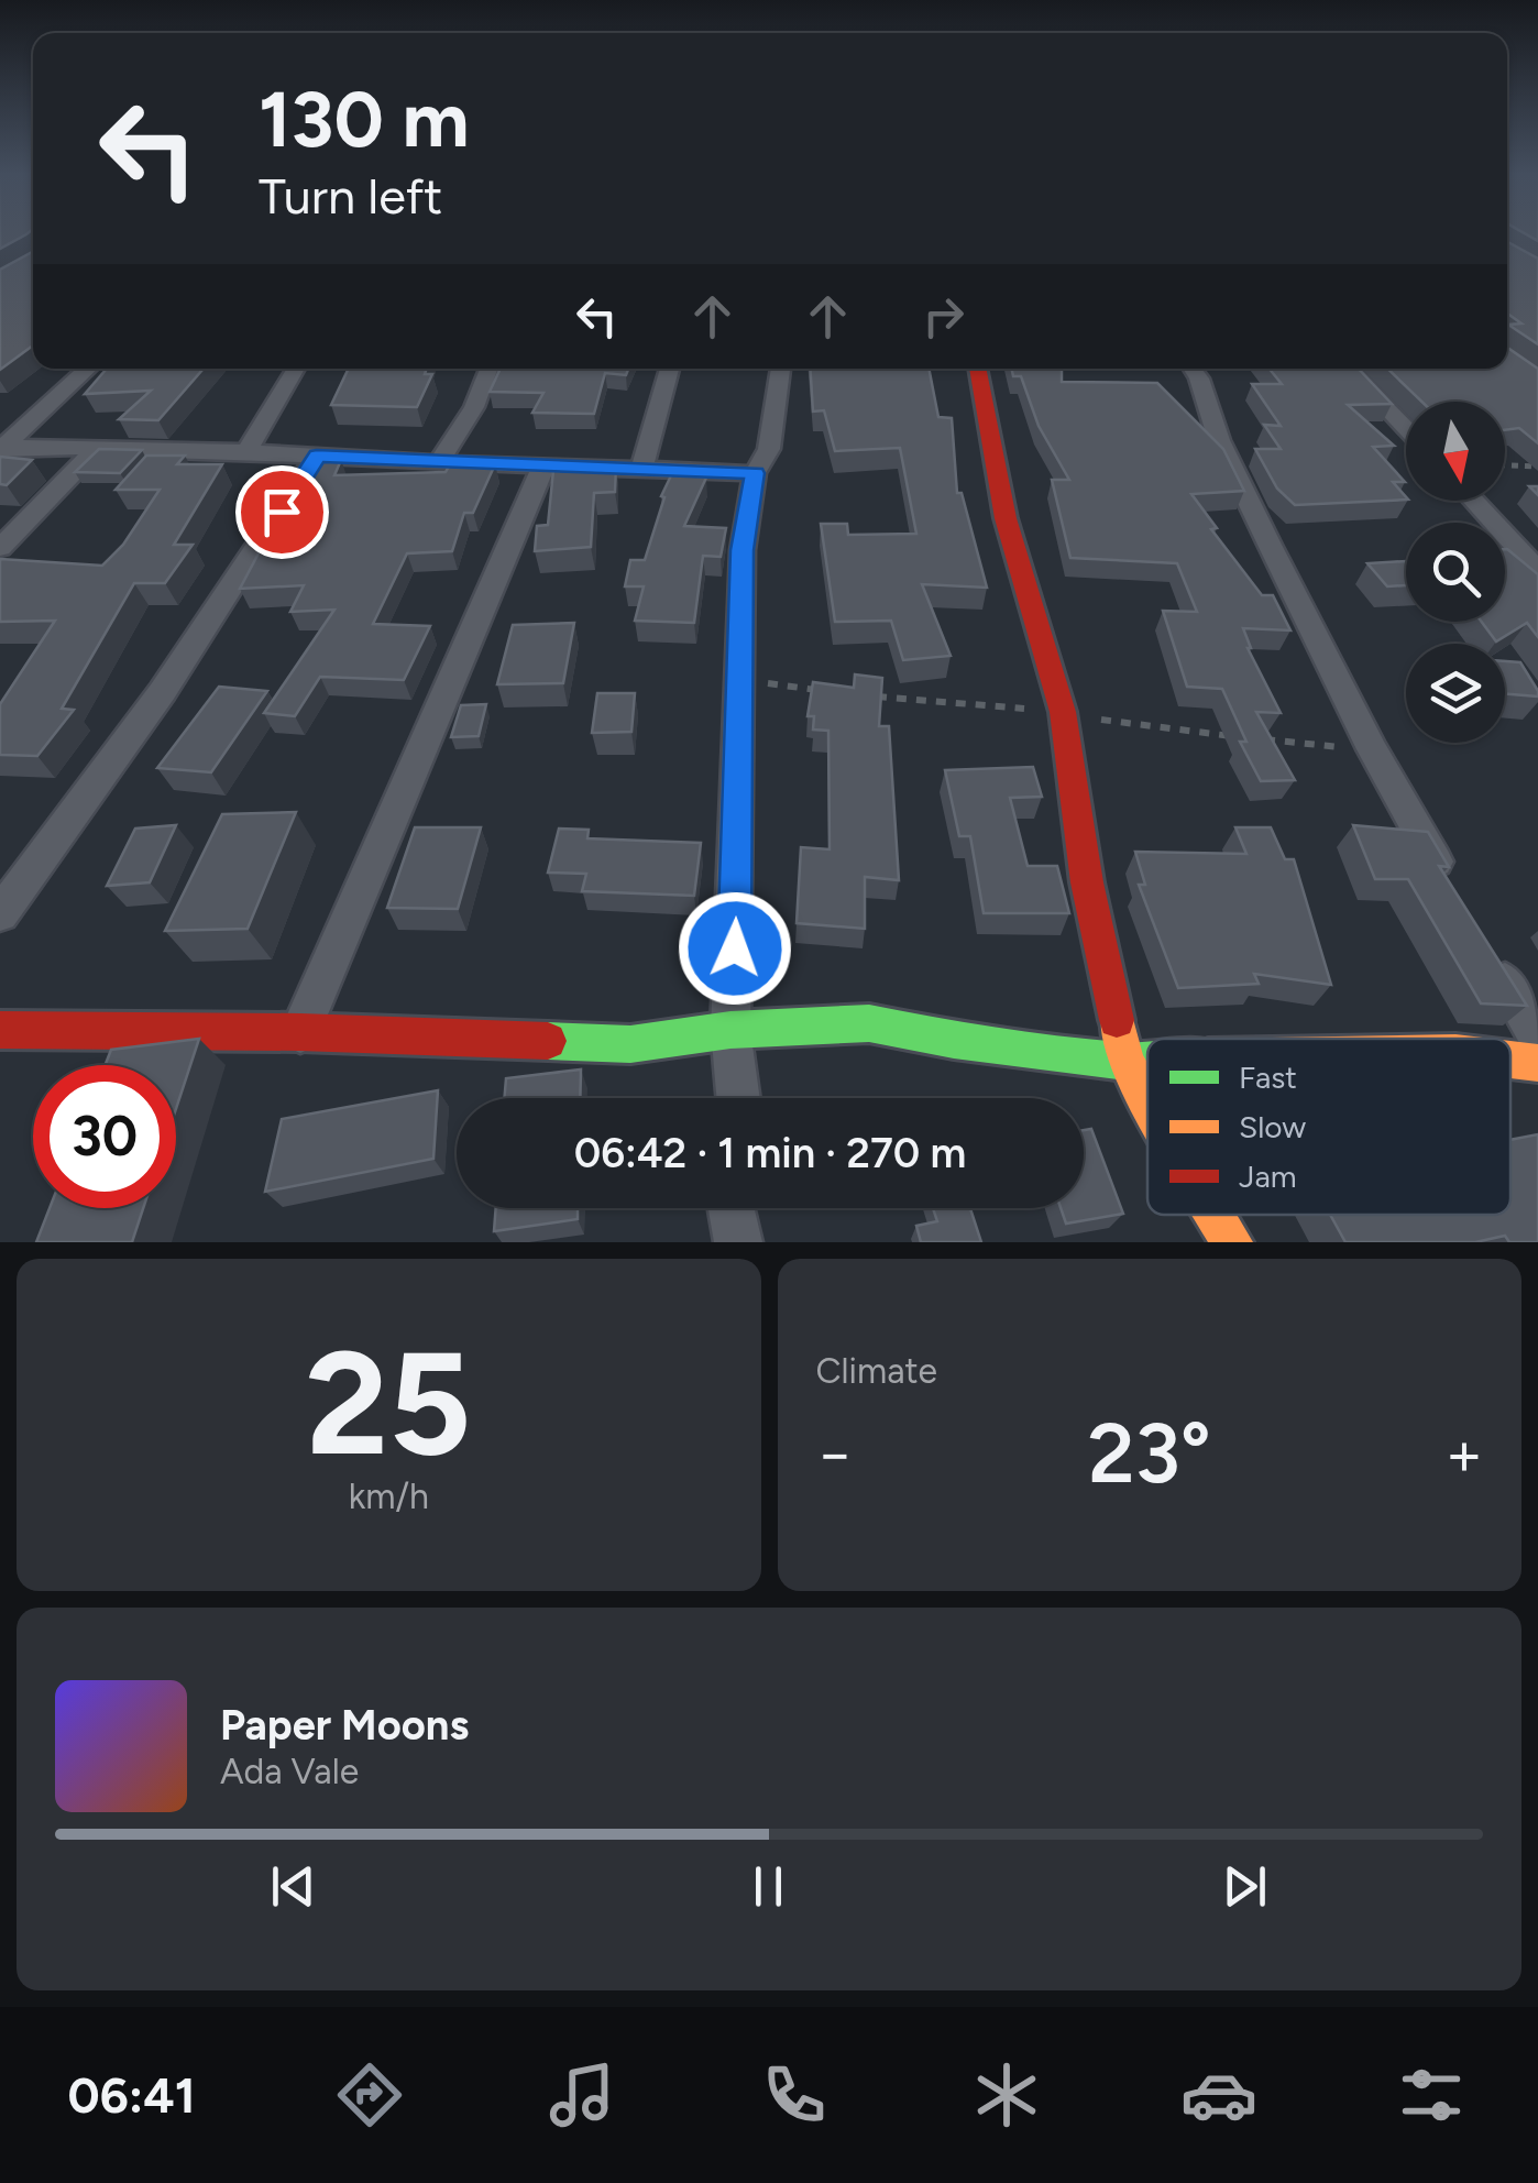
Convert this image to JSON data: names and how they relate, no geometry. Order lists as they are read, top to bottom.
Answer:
{
  "legend": ["Fast", "Slow", "Jam"],
  "north": "bottom",
  "page": {
    "turn": ["130 m", "Turn left"],
    "limit": "30",
    "trip": "06:42 · 1 min · 270 m",
    "tile": [
      ["25", "km/h"],
      "Climate"
    ],
    "heat": ["−", "23°", "+"],
    "song": ["Paper Moons", "Ada Vale"],
    "tabs": "06:41"
  }
}
